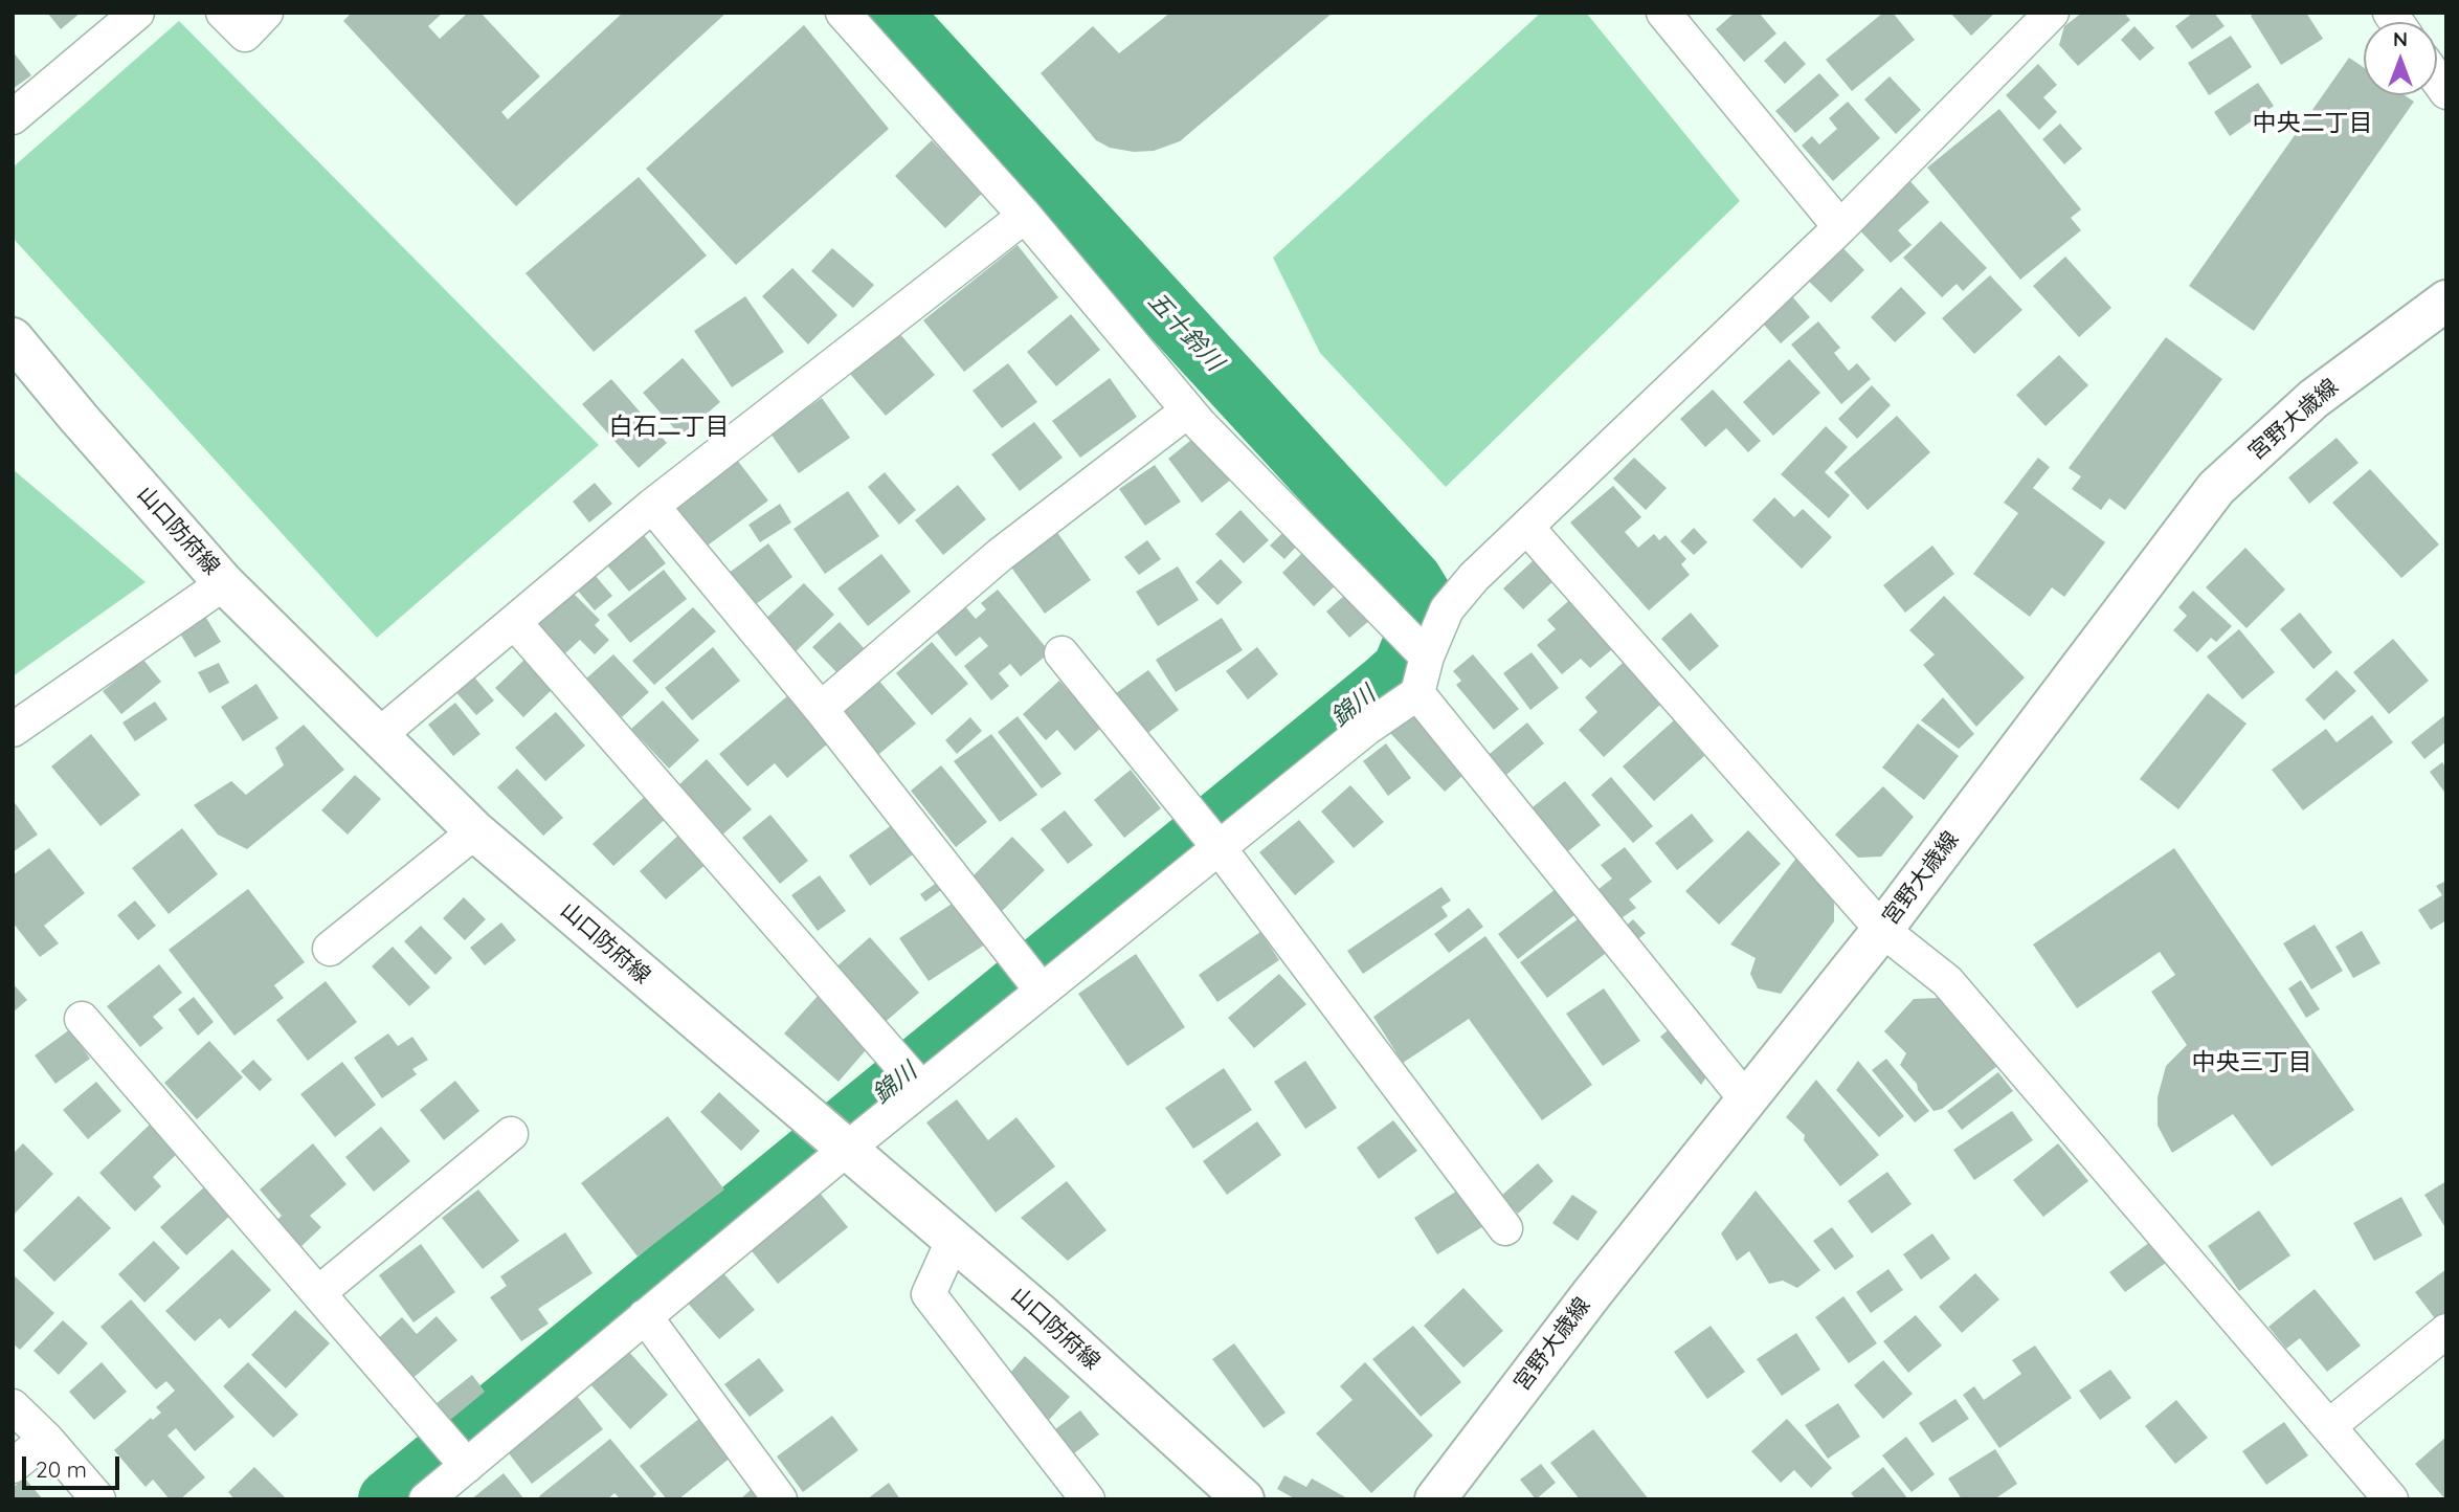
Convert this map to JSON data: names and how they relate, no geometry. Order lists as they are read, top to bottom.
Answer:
{
  "streets": {
    "main road": ["宮野大歳線", "山口防府線"]
  },
  "districts": ["中央二丁目", "白石二丁目", "中央三丁目"],
  "water": ["五十鈴川", "錦川"],
  "scale_bar": "20 m",
  "north": "top"
}
